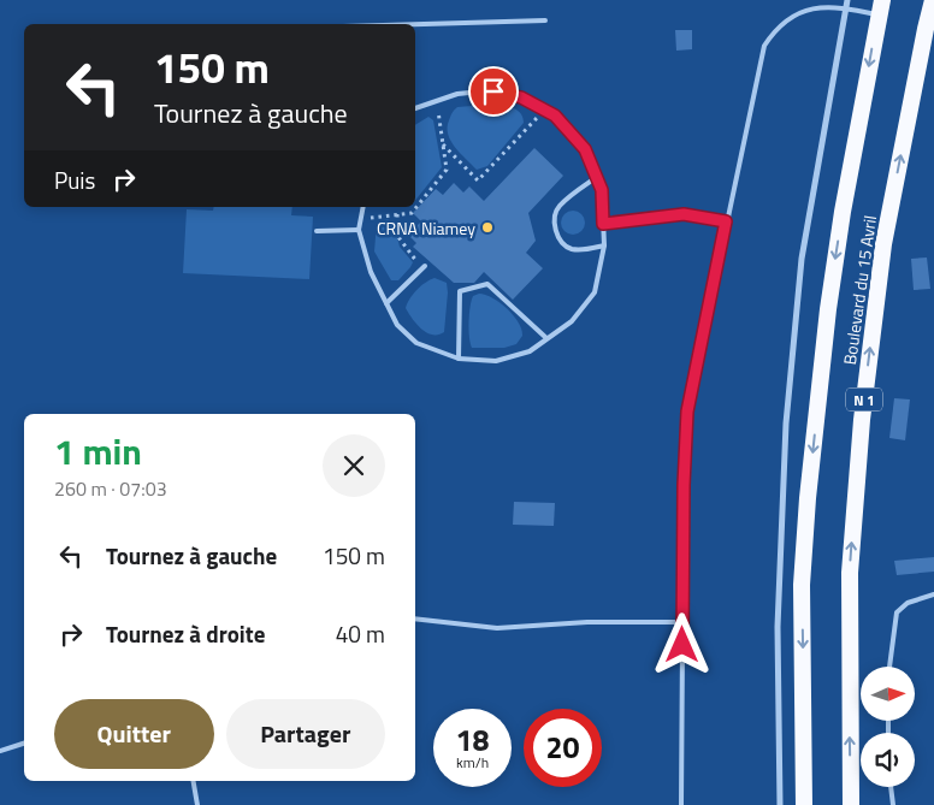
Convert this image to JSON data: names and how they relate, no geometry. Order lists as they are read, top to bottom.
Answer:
{
  "streets": {
    "highway": ["Boulevard du 15 Avril", "N 1"]
  },
  "places": ["CRNA Niamey"],
  "north": "right",
  "page": {
    "turn": ["150 m", "Tournez à gauche"],
    "then": "Puis",
    "heading": ["1 min", "260 m · 07:03"],
    "list": [
      {
        "name": "Tournez à gauche",
        "value": "150 m"
      },
      {
        "name": "Tournez à droite",
        "value": "40 m"
      }
    ],
    "buttons": ["Quitter", "Partager"],
    "speed": "18 km/h",
    "limit": "20"
  }
}
